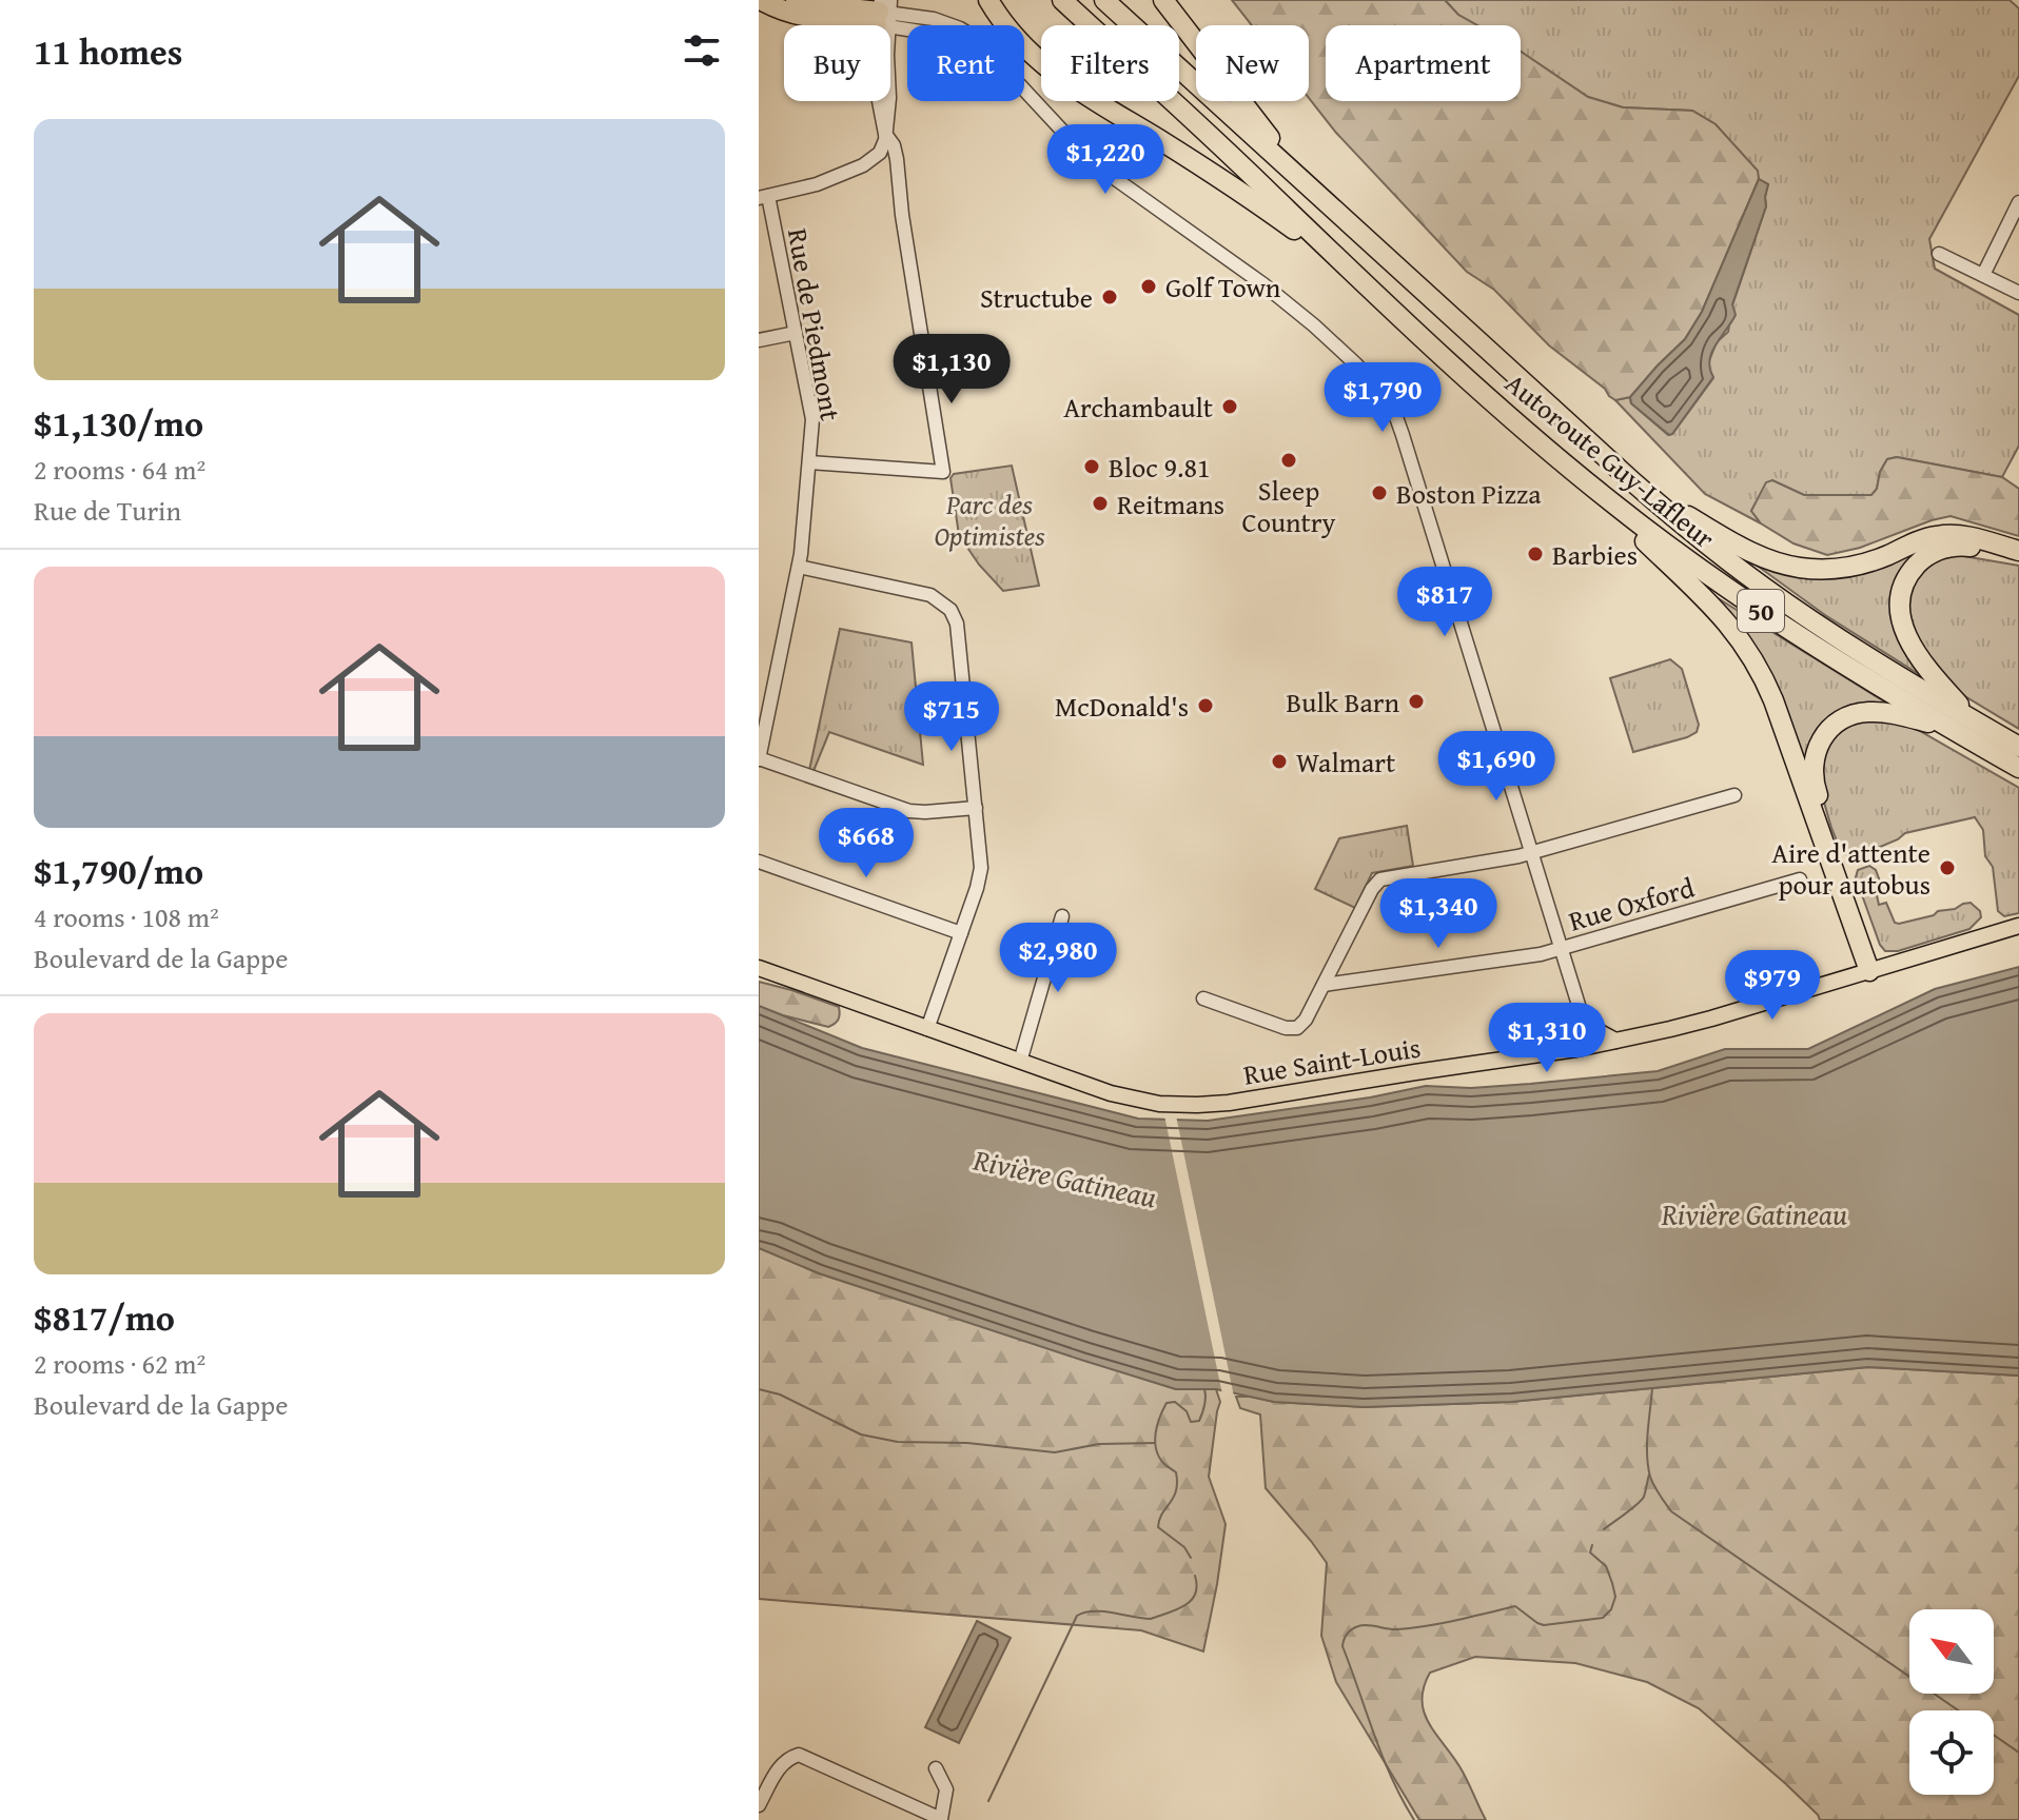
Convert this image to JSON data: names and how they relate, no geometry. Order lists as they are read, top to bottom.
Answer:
{
  "streets": {
    "highway": ["Autoroute Guy-Lafleur", "50"],
    "main road": ["Rue Saint-Louis"],
    "street": ["Rue de Piedmont", "Rue Oxford"]
  },
  "water": ["Rivière Gatineau"],
  "parks": ["Parc des Optimistes"],
  "places": [
    "Golf Town",
    "Structube",
    "Archambault",
    "Sleep Country",
    "Bloc 9.81",
    "Boston Pizza",
    "Reitmans",
    "Barbies",
    "Bulk Barn",
    "McDonald's",
    "Walmart",
    "Aire d'attente pour autobus"
  ],
  "north": "top left",
  "page": {
    "heading": "11 homes",
    "chip": [
      "Buy",
      "Rent",
      "Filters",
      "New",
      "Apartment"
    ],
    "list": [
      {
        "name": "$1,130/mo",
        "note": "2 rooms · 64 m² · Rue de Turin"
      },
      {
        "name": "$1,790/mo",
        "note": "4 rooms · 108 m² · Boulevard de la Gappe"
      },
      {
        "name": "$817/mo",
        "note": "2 rooms · 62 m² · Boulevard de la Gappe"
      }
    ],
    "price": [
      "$1,220",
      "$1,130",
      "$1,790",
      "$817",
      "$715",
      "$1,690",
      "$668",
      "$1,340",
      "$2,980",
      "$979",
      "$1,310"
    ]
  }
}
